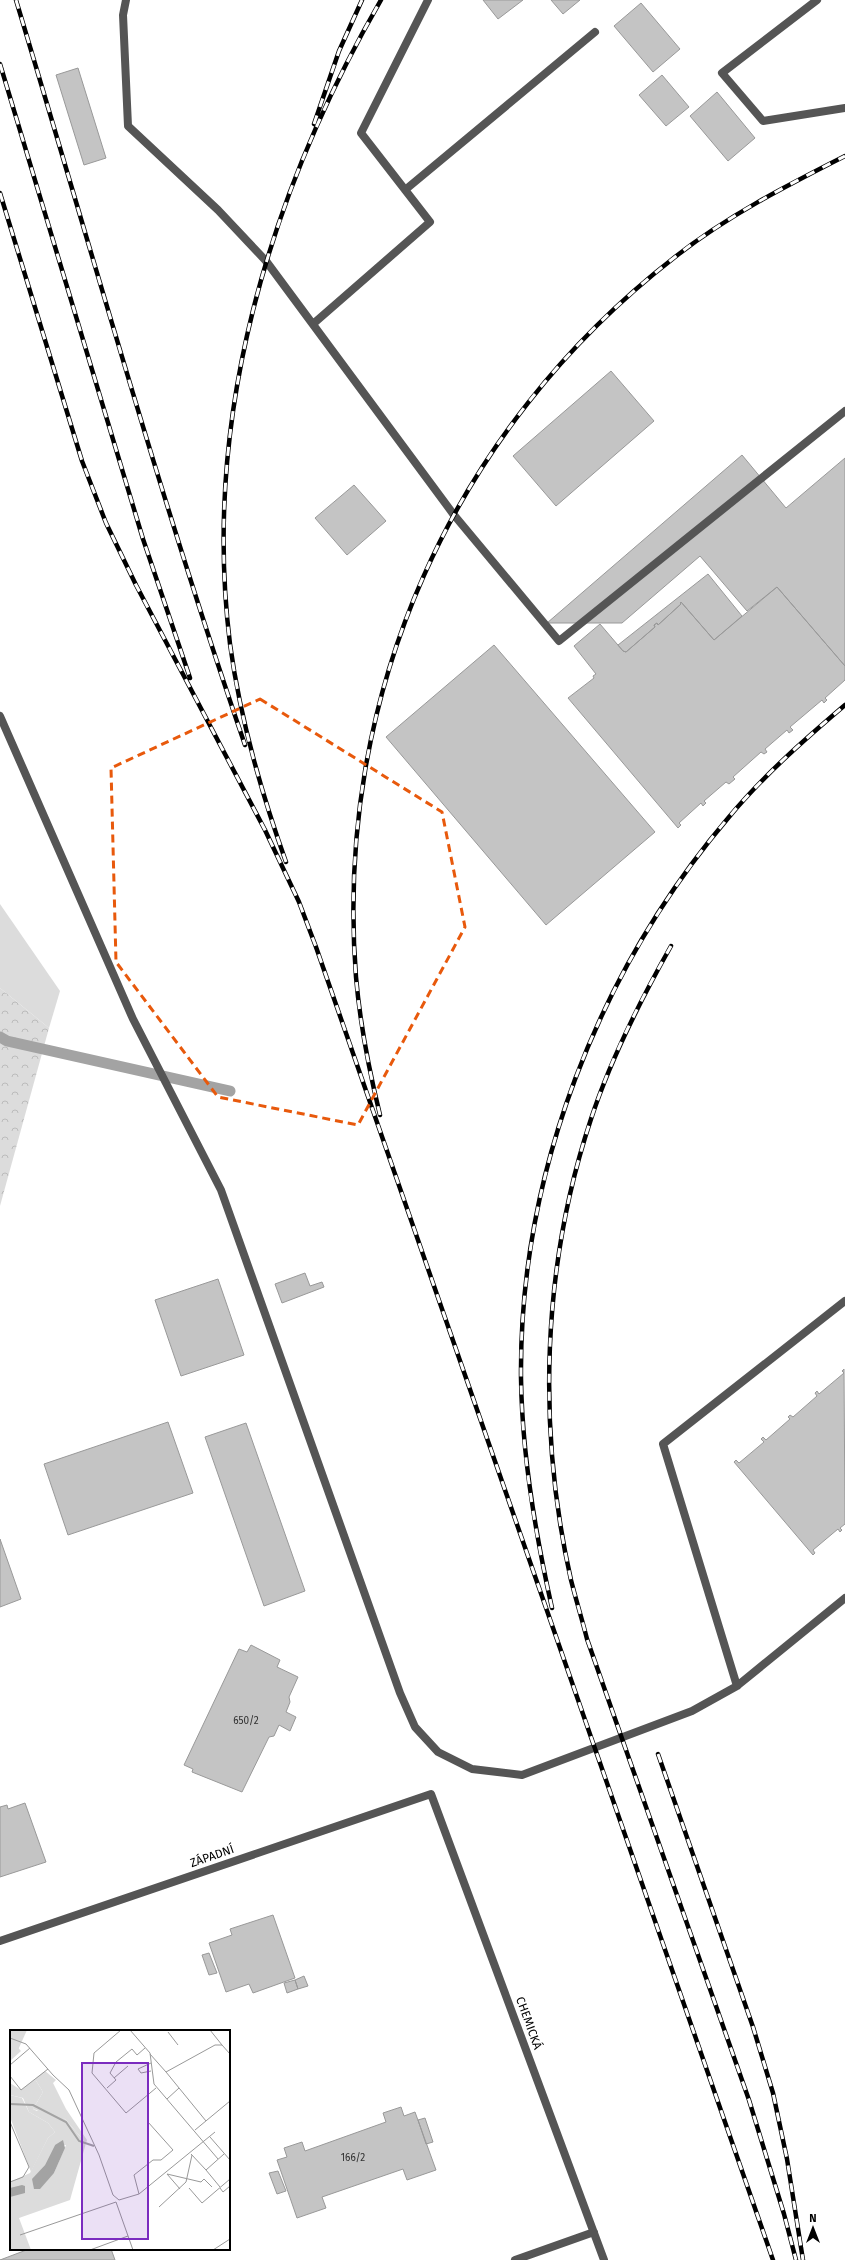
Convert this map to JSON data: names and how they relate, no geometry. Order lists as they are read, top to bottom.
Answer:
{
  "streets": {
    "street": ["ZÁPADNÍ", "CHEMICKÁ"]
  },
  "crossings": [
    ["ZÁPADNÍ", "CHEMICKÁ"]
  ],
  "house_numbers": ["650/2", "166/2"],
  "north": "top"
}
